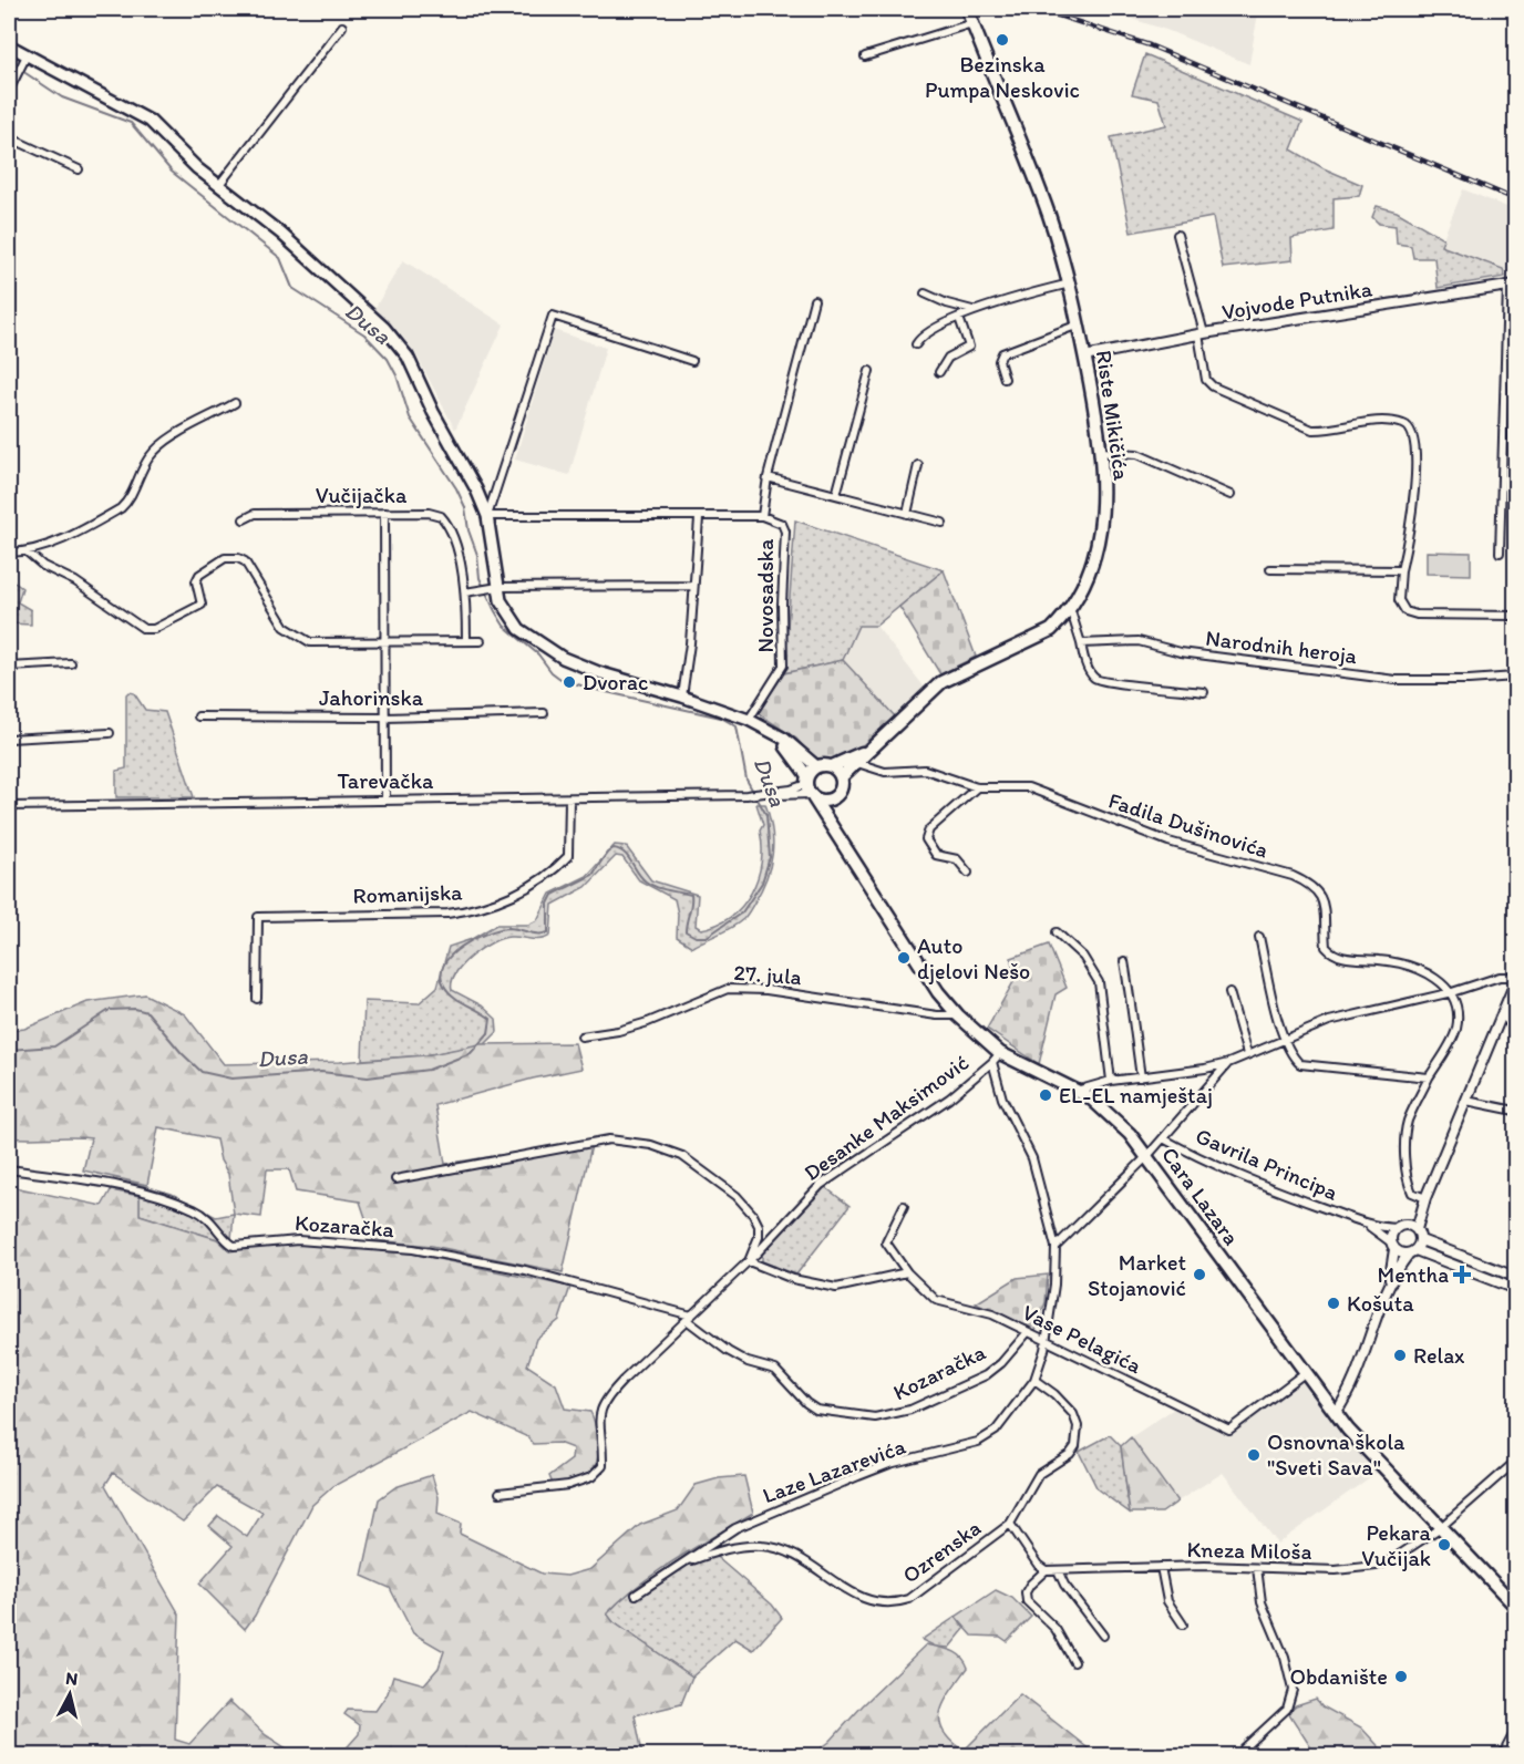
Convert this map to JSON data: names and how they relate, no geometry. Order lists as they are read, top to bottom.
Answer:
{
  "streets": {
    "main road": ["Riste Mikičića", "Cara Lazara"],
    "street": [
      "Vojvode Putnika",
      "Vučijačka",
      "Novosadska",
      "Narodnih heroja",
      "Jahorinska",
      "Tarevačka",
      "Fadila Dušinovića",
      "Romanijska",
      "27. jula",
      "Desanke Maksimović",
      "Gavrila Principa",
      "Kozaračka",
      "Vase Pelagića",
      "Laze Lazarevića",
      "Kneza Miloša",
      "Ozrenska"
    ]
  },
  "crossings": [
    ["Vojvode Putnika", "Riste Mikičića"],
    ["Riste Mikičića", "Tarevačka"],
    ["Riste Mikičića", "Fadila Dušinovića"],
    ["Riste Mikičića", "Cara Lazara"],
    ["Tarevačka", "Romanijska"],
    ["Tarevačka", "Cara Lazara"],
    ["27. jula", "Cara Lazara"],
    ["Desanke Maksimović", "Cara Lazara"],
    ["Desanke Maksimović", "Kozaračka"],
    ["Desanke Maksimović", "Laze Lazarevića"],
    ["Cara Lazara", "Vase Pelagića"],
    ["Cara Lazara", "Laze Lazarevića"],
    ["Cara Lazara", "Kneza Miloša"],
    ["Kozaračka", "Vase Pelagića"],
    ["Vase Pelagića", "Laze Lazarevića"],
    ["Laze Lazarevića", "Ozrenska"]
  ],
  "water": ["Dusa"],
  "places": {
    "other": [
      "Bezinska Pumpa Neskovic",
      "Dvorac",
      "Auto djelovi Nešo",
      "EL-EL namještaj",
      "Market Stojanović",
      "Košuta",
      "Relax",
      "Osnovna škola \"Sveti Sava\"",
      "Pekara Vučijak",
      "Obdanište"
    ],
    "health": ["Mentha"]
  },
  "north": "top"
}
